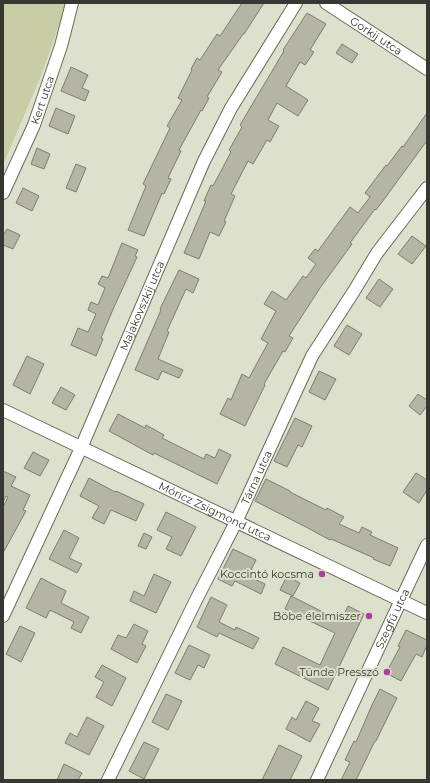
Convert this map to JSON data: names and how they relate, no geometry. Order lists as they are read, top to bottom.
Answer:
{
  "streets": {
    "street": [
      "Gorkij utca",
      "Kert utca",
      "Majakovszkij utca",
      "Tárna utca",
      "Móricz Zsigmond utca",
      "Szegfű utca"
    ]
  },
  "crossings": [
    ["Majakovszkij utca", "Móricz Zsigmond utca"],
    ["Tárna utca", "Móricz Zsigmond utca"],
    ["Móricz Zsigmond utca", "Szegfű utca"]
  ],
  "places": ["Koccintó kocsma", "Böbe élelmiszer", "Tünde Presszó"]
}
